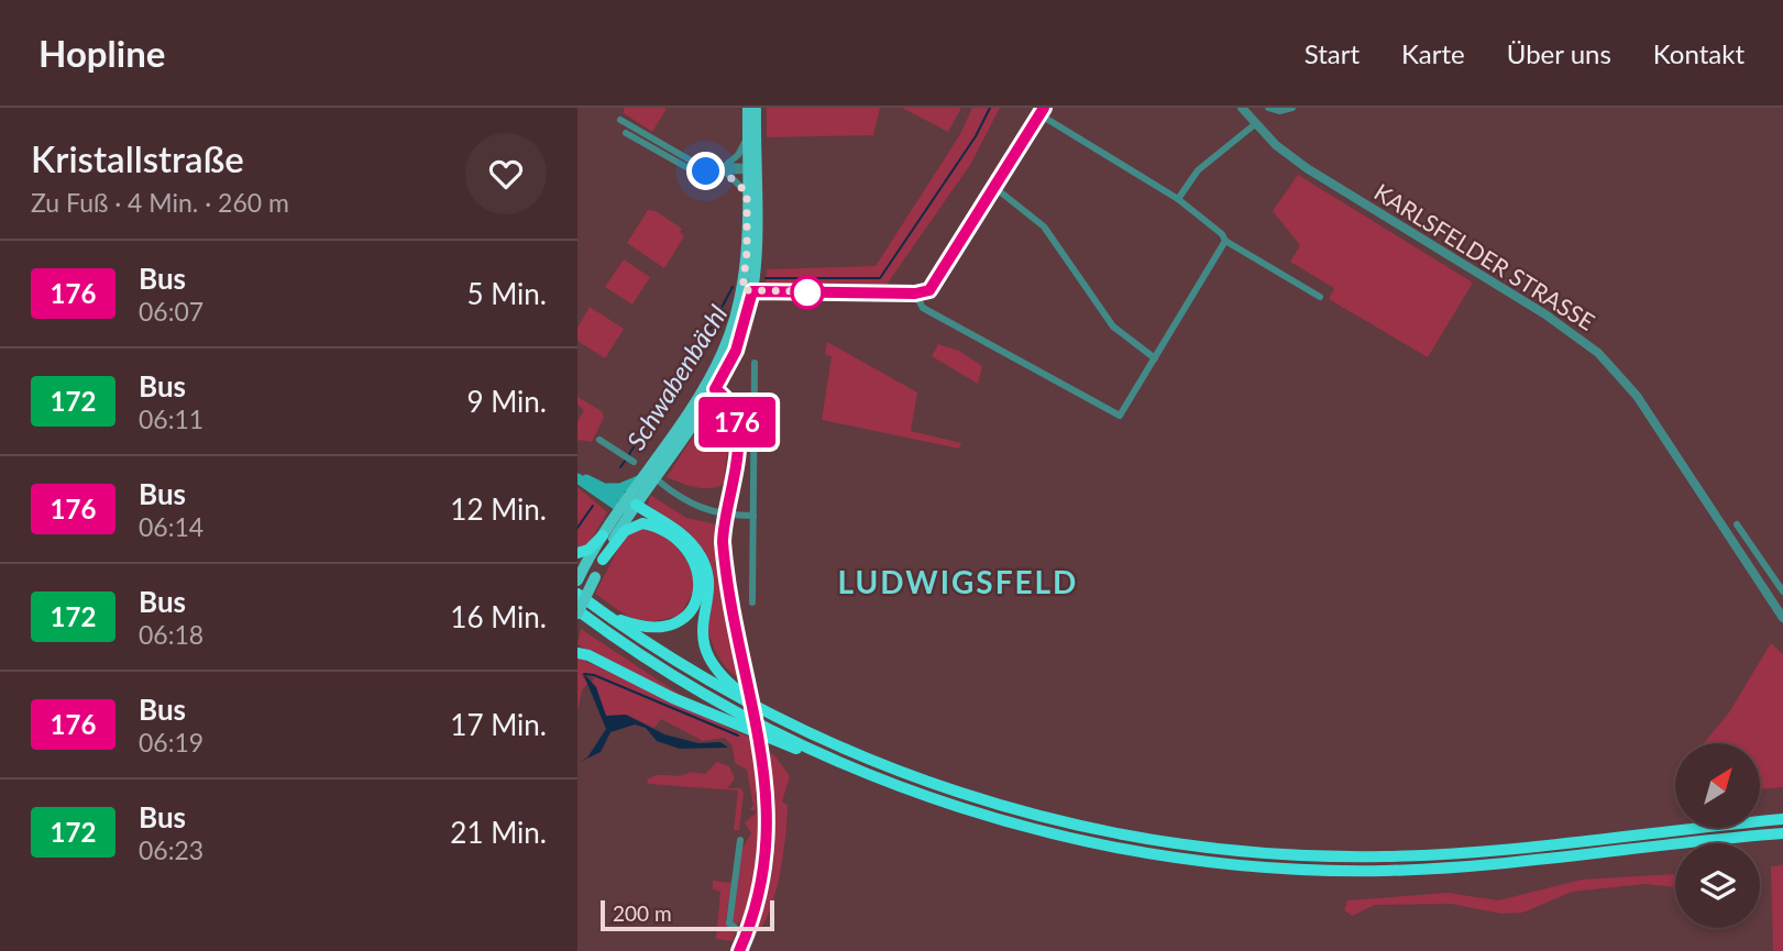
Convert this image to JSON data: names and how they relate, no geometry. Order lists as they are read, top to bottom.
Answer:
{
  "streets": {
    "street": ["KARLSFELDER STRASSE"]
  },
  "districts": ["LUDWIGSFELD"],
  "water": ["Schwabenbächl"],
  "lines": ["bus line 176"],
  "scale_bar": "200 m",
  "north": "top right",
  "page": {
    "header": "Hopline",
    "nav": [
      "Start",
      "Karte",
      "Über uns",
      "Kontakt"
    ],
    "heading": ["Kristallstraße", "Zu Fuß · 4 Min. · 260 m"],
    "on_map": "176",
    "list": [
      {
        "mark": "176",
        "name": "Bus",
        "note": "06:07",
        "value": "5 Min."
      },
      {
        "mark": "172",
        "name": "Bus",
        "note": "06:11",
        "value": "9 Min."
      },
      {
        "mark": "176",
        "name": "Bus",
        "note": "06:14",
        "value": "12 Min."
      },
      {
        "mark": "172",
        "name": "Bus",
        "note": "06:18",
        "value": "16 Min."
      },
      {
        "mark": "176",
        "name": "Bus",
        "note": "06:19",
        "value": "17 Min."
      },
      {
        "mark": "172",
        "name": "Bus",
        "note": "06:23",
        "value": "21 Min."
      }
    ],
    "scale": "200 m"
  }
}
